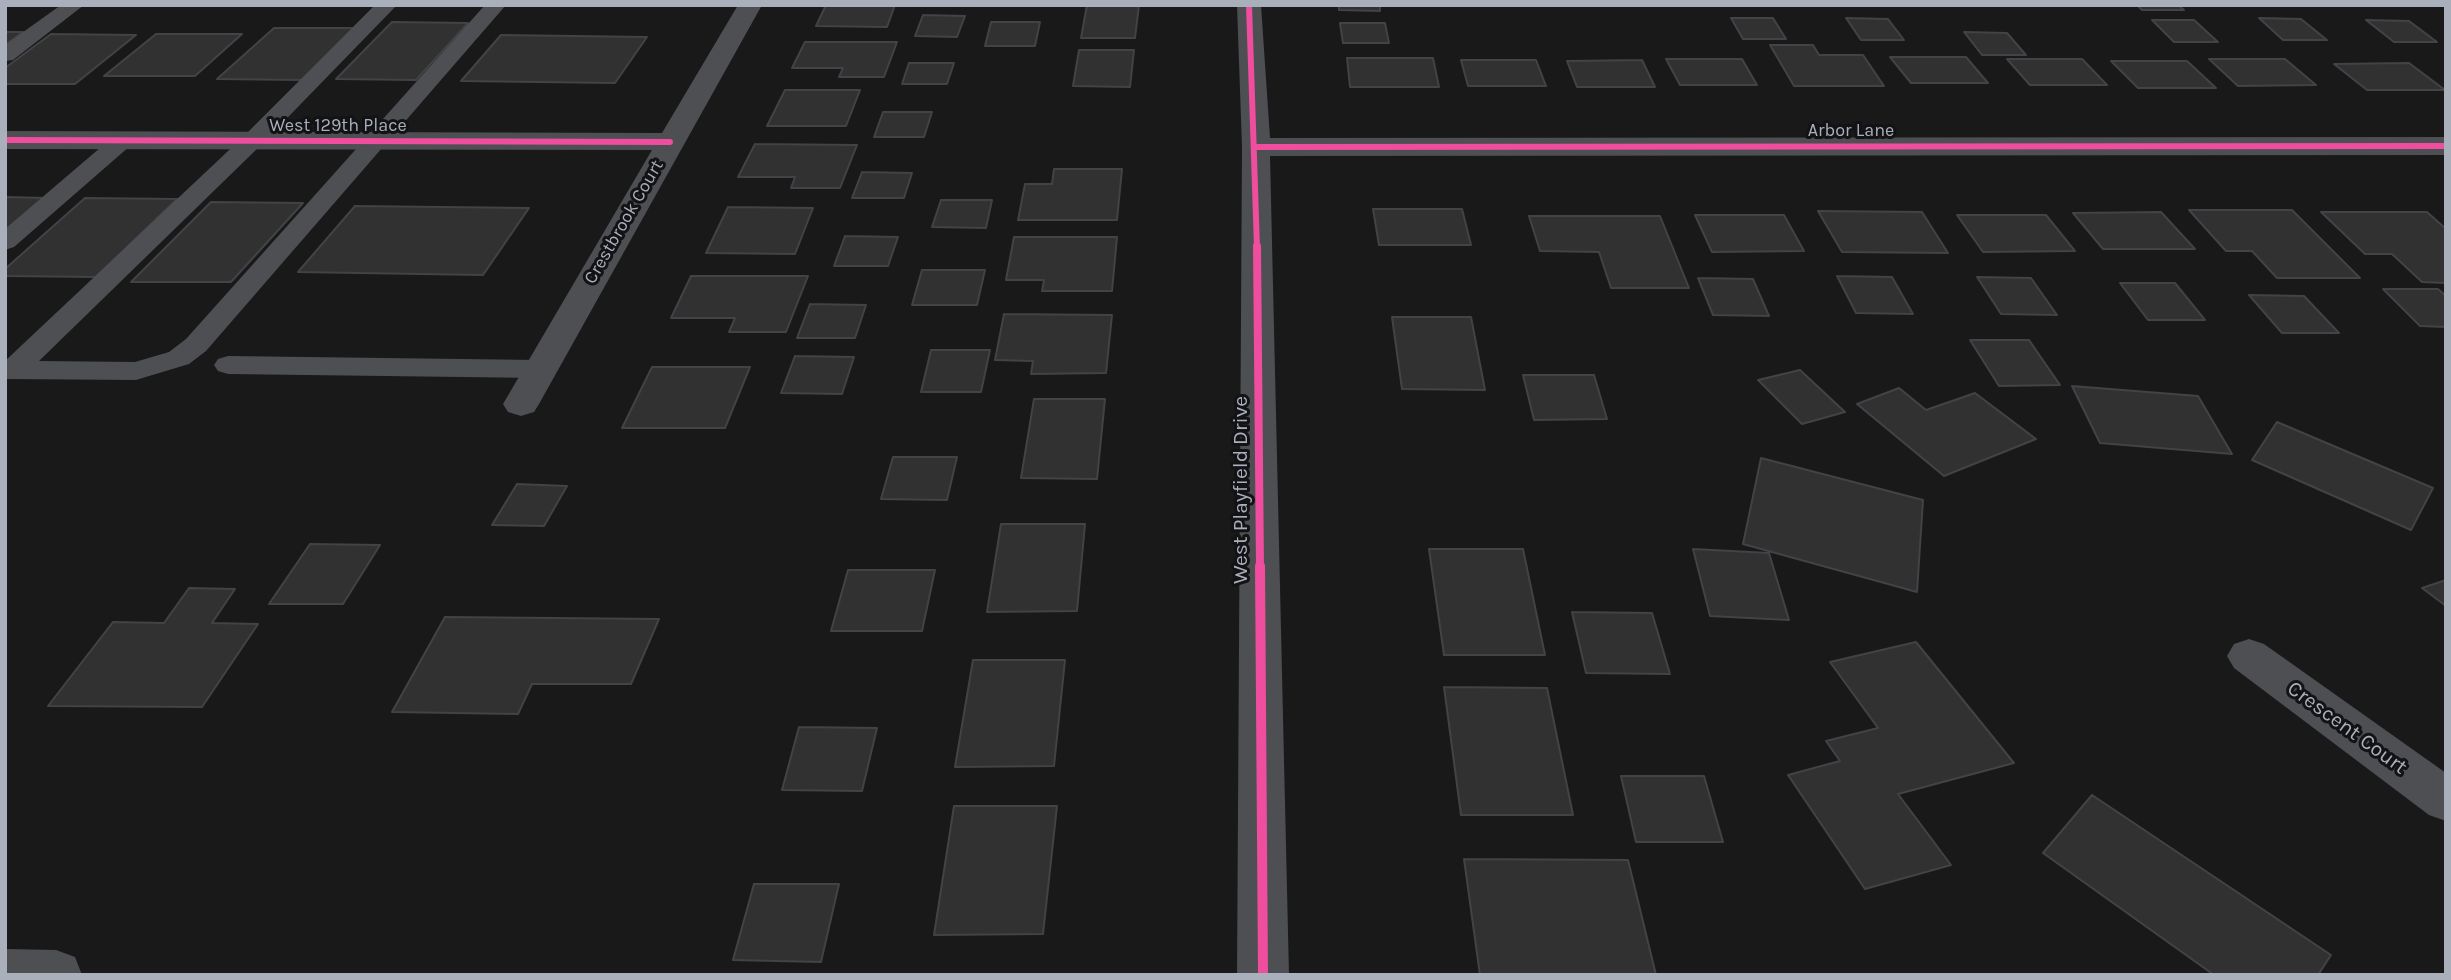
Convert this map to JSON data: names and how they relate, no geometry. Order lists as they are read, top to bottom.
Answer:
{
  "streets": {
    "street": [
      "West 129th Place",
      "Arbor Lane",
      "Crestbrook Court",
      "West Playfield Drive",
      "Crescent Court"
    ]
  },
  "crossings": [
    ["West 129th Place", "Crestbrook Court"],
    ["Arbor Lane", "West Playfield Drive"]
  ]
}
